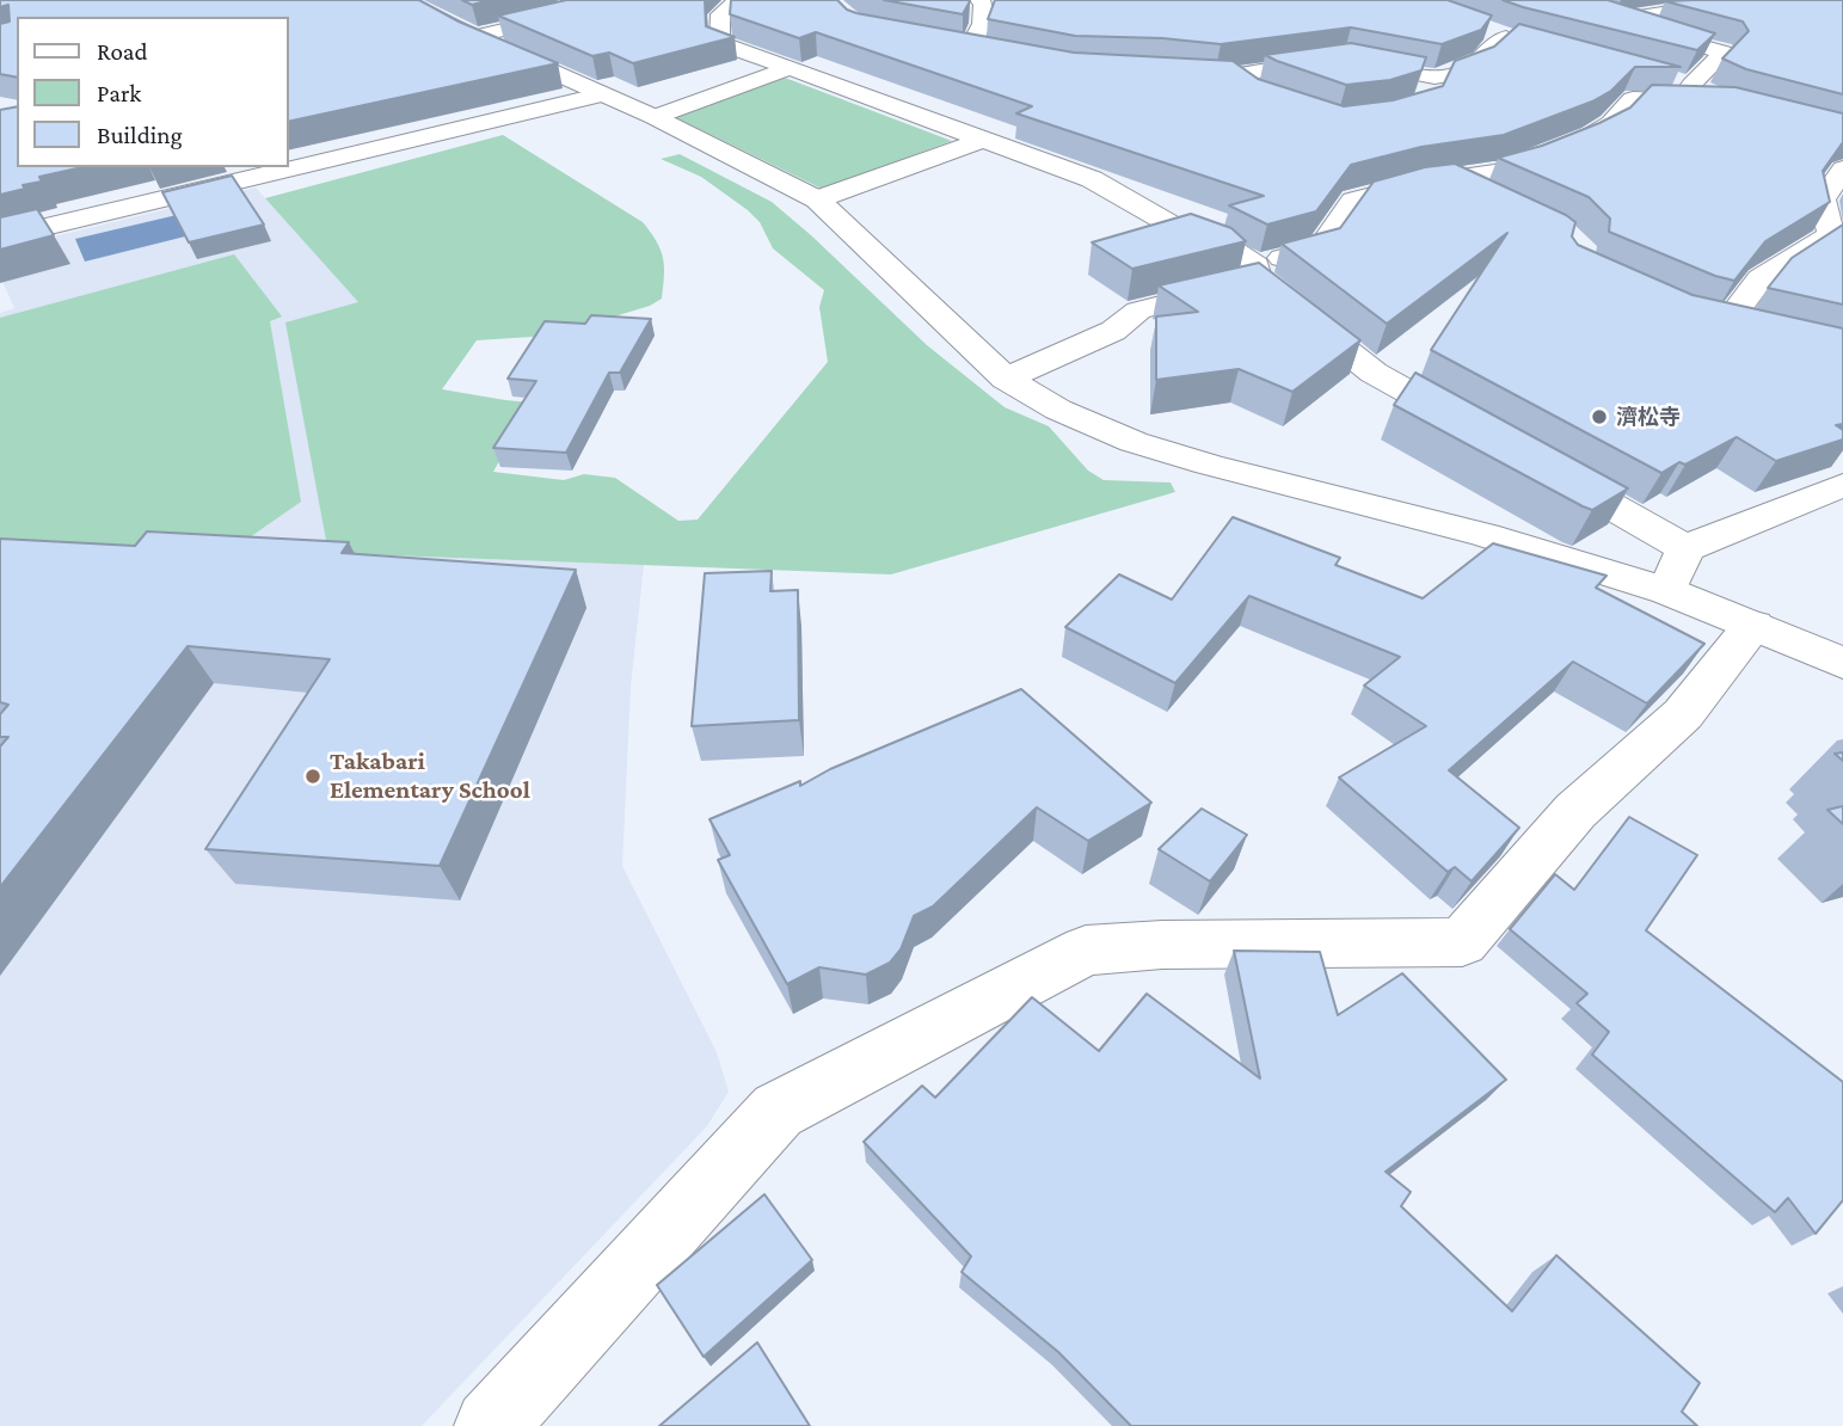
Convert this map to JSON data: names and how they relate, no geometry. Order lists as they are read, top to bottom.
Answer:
{
  "places": ["濟松寺", "Takabari Elementary School"],
  "legend": ["Road", "Park", "Building"]
}
